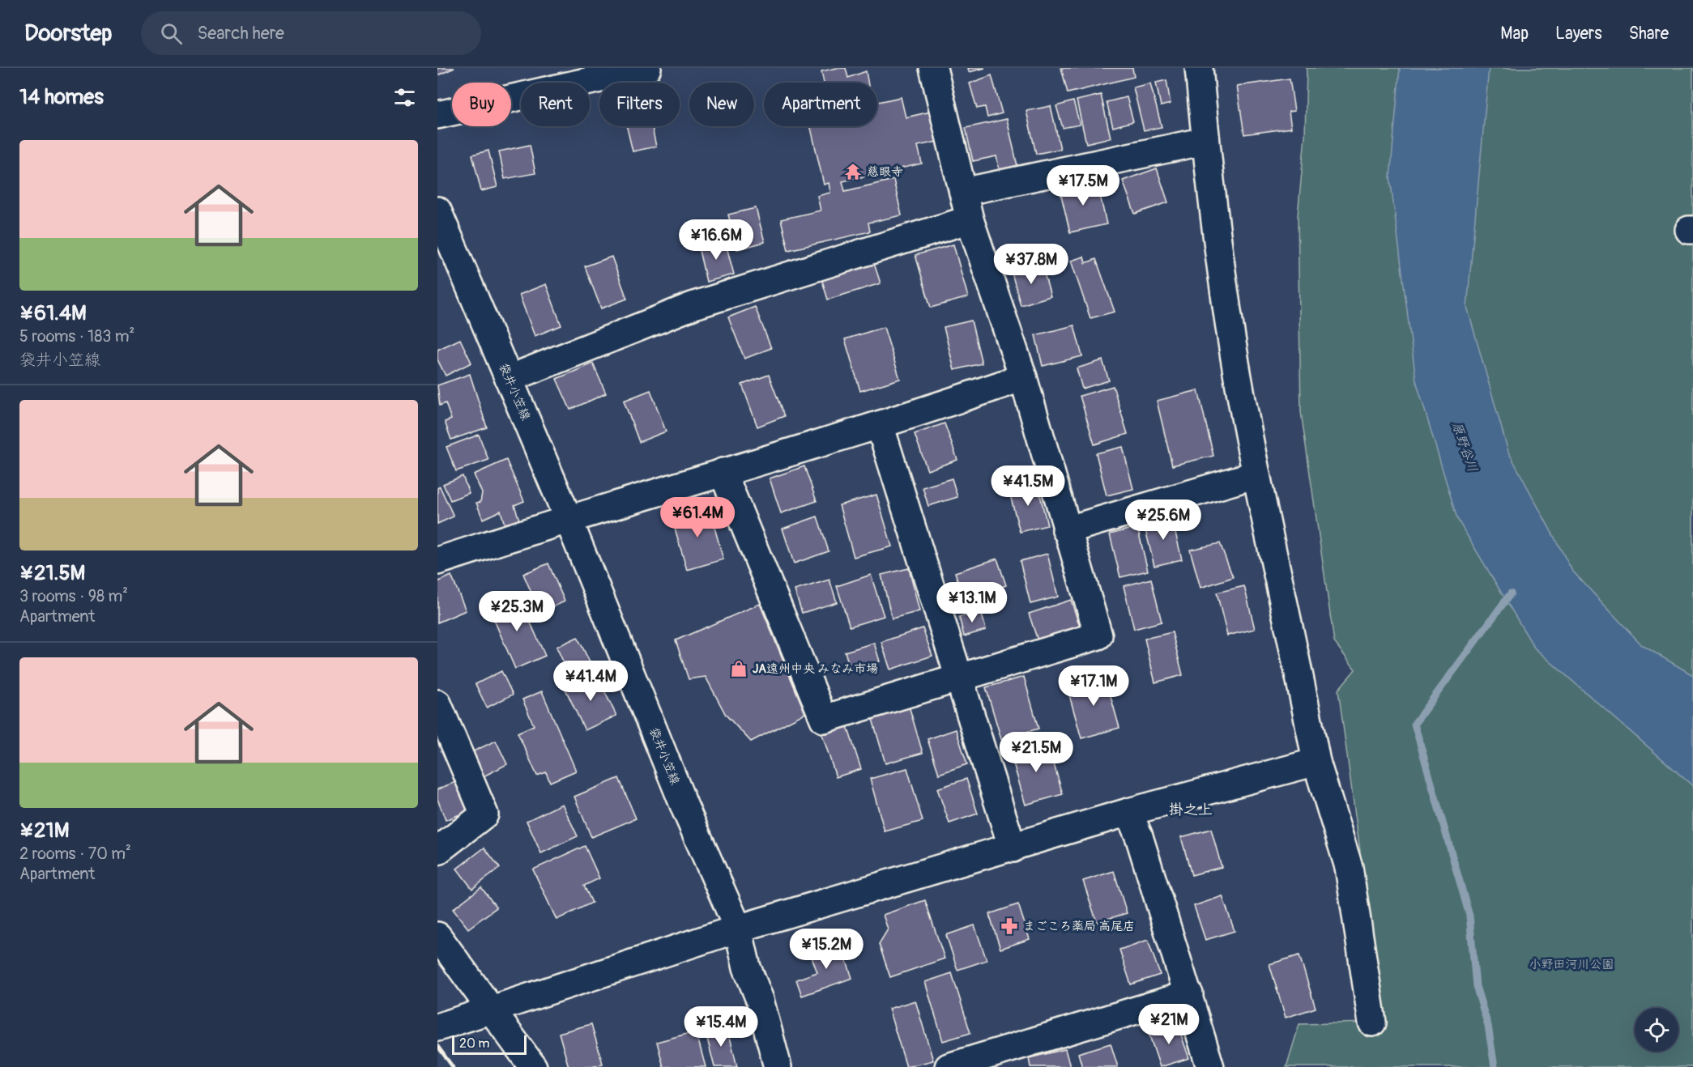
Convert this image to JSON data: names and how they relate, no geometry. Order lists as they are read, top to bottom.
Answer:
{
  "streets": {
    "street": ["袋井小笠線"]
  },
  "districts": ["掛之上"],
  "water": ["原野谷川"],
  "parks": ["小野田河川公園"],
  "places": {
    "temple": ["慈眼寺"],
    "shop": ["JA遠州中央 みなみ市場"],
    "pharmacy": ["まごころ薬局 高尾店"]
  },
  "scale_bar": "20 m",
  "page": {
    "header": "Doorstep",
    "search": "Search here",
    "nav": ["Map", "Layers", "Share"],
    "heading": "14 homes",
    "chip": [
      "Buy",
      "Rent",
      "Filters",
      "New",
      "Apartment"
    ],
    "list": [
      {
        "name": "¥61.4M",
        "note": "5 rooms · 183 m² · 袋井小笠線"
      },
      {
        "name": "¥21.5M",
        "note": "3 rooms · 98 m² · Apartment"
      },
      {
        "name": "¥21M",
        "note": "2 rooms · 70 m² · Apartment"
      }
    ],
    "price": [
      "¥17.5M",
      "¥16.6M",
      "¥37.8M",
      "¥41.5M",
      "¥61.4M",
      "¥25.6M",
      "¥13.1M",
      "¥25.3M",
      "¥41.4M",
      "¥17.1M",
      "¥21.5M",
      "¥15.2M",
      "¥21M",
      "¥15.4M"
    ],
    "scale": "20 m"
  }
}
